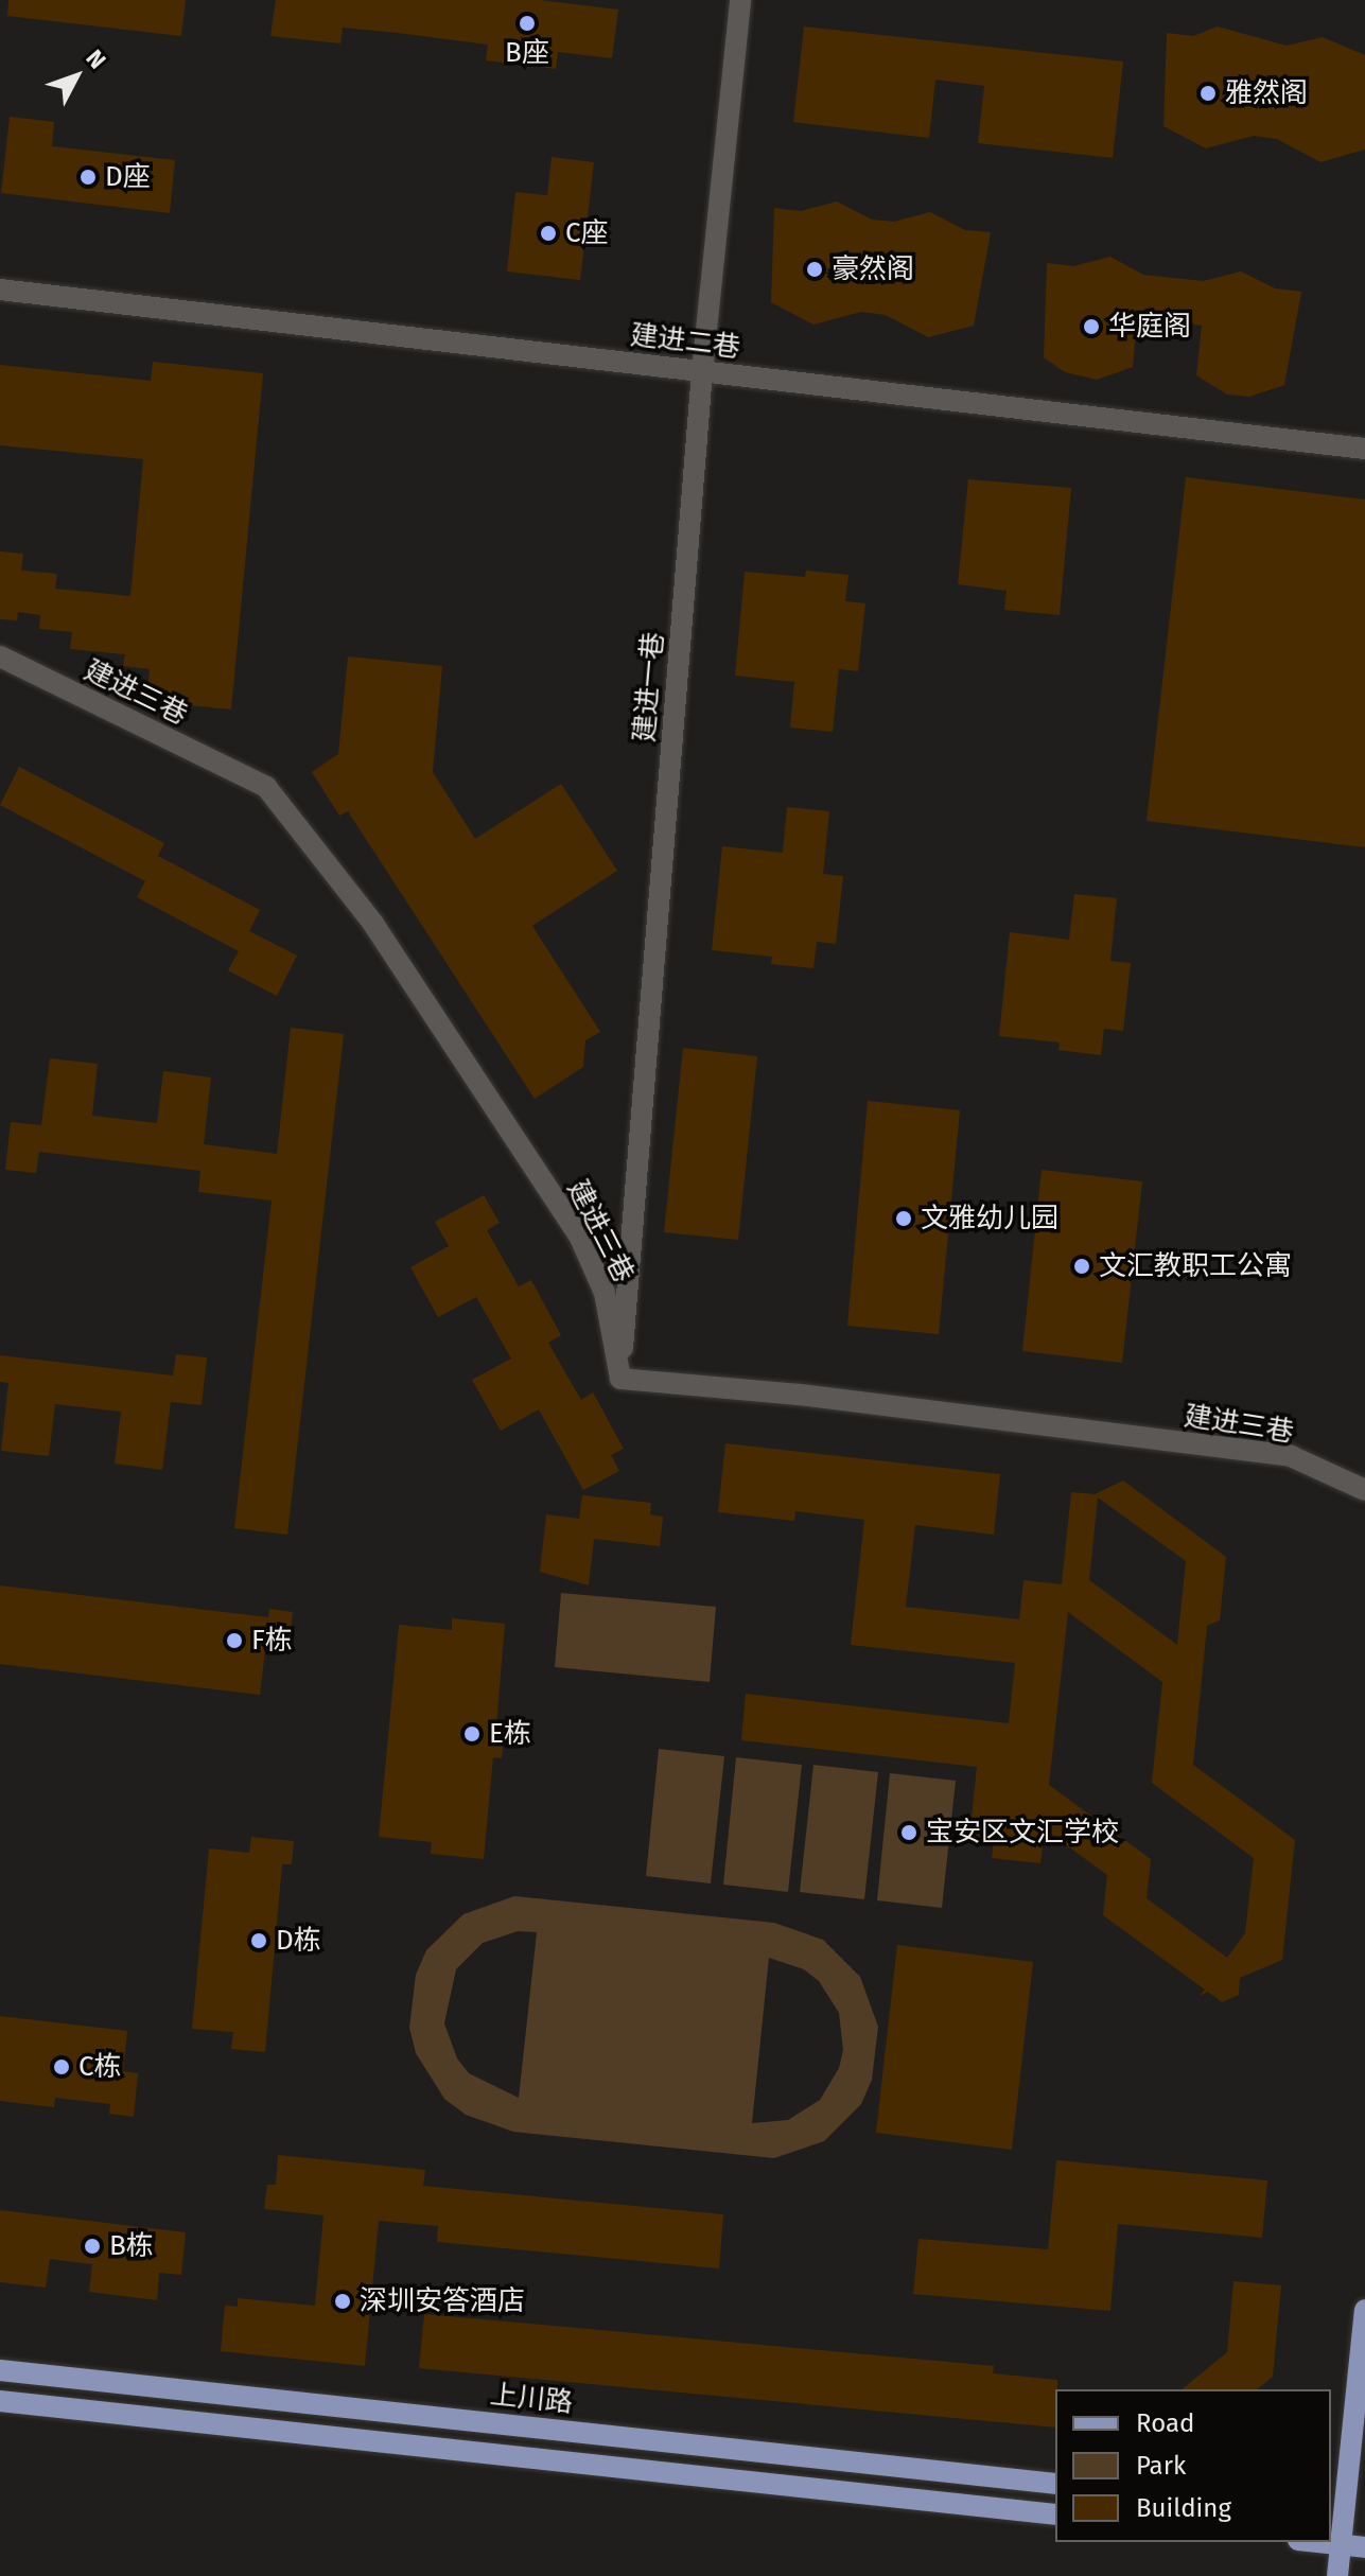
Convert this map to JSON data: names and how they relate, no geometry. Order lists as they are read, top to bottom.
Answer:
{
  "streets": {
    "main road": ["上川路"],
    "lane": ["建进二巷", "建进一巷", "建进三巷"]
  },
  "crossings": [
    ["建进二巷", "建进一巷"],
    ["建进一巷", "建进三巷"]
  ],
  "places": [
    "B座",
    "雅然阁",
    "D座",
    "C座",
    "豪然阁",
    "华庭阁",
    "文雅幼儿园",
    "文汇教职工公寓",
    "F栋",
    "E栋",
    "宝安区文汇学校",
    "D栋",
    "C栋",
    "B栋",
    "深圳安答酒店"
  ],
  "legend": ["Road", "Park", "Building"],
  "north": "top right"
}
